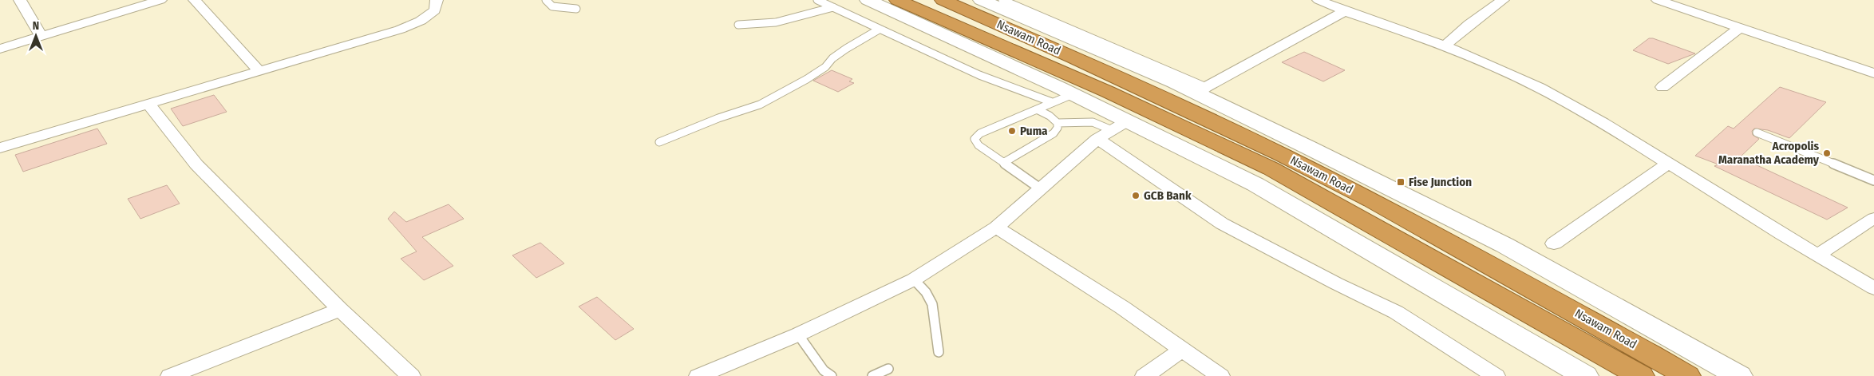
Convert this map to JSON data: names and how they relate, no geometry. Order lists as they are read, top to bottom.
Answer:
{
  "streets": {
    "highway": ["Nsawam Road"]
  },
  "places": {
    "other": ["Puma", "Acropolis Maranatha Academy", "GCB Bank"],
    "transit": ["Fise Junction"]
  },
  "north": "top"
}
